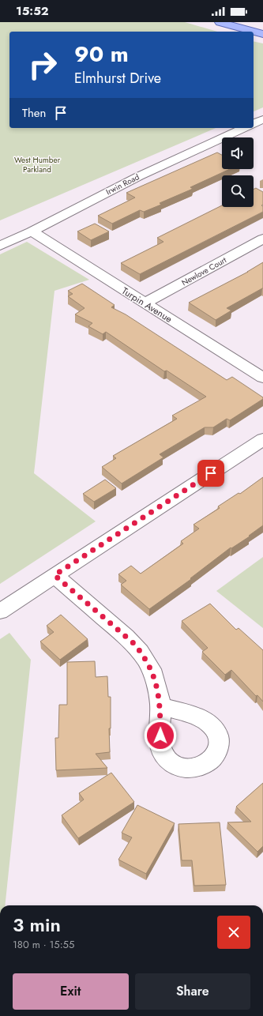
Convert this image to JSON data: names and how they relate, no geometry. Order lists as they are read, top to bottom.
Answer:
{
  "streets": {
    "street": ["Irwin Road", "Newlove Court", "Turpin Avenue"]
  },
  "crossings": [
    ["Irwin Road", "Turpin Avenue"],
    ["Newlove Court", "Turpin Avenue"]
  ],
  "parks": ["West Humber Parkland"],
  "page": {
    "status": "15:52",
    "turn": ["90 m", "Elmhurst Drive"],
    "then": "Then",
    "heading": ["3 min", "180 m · 15:55"],
    "buttons": ["Exit", "Share"]
  }
}
